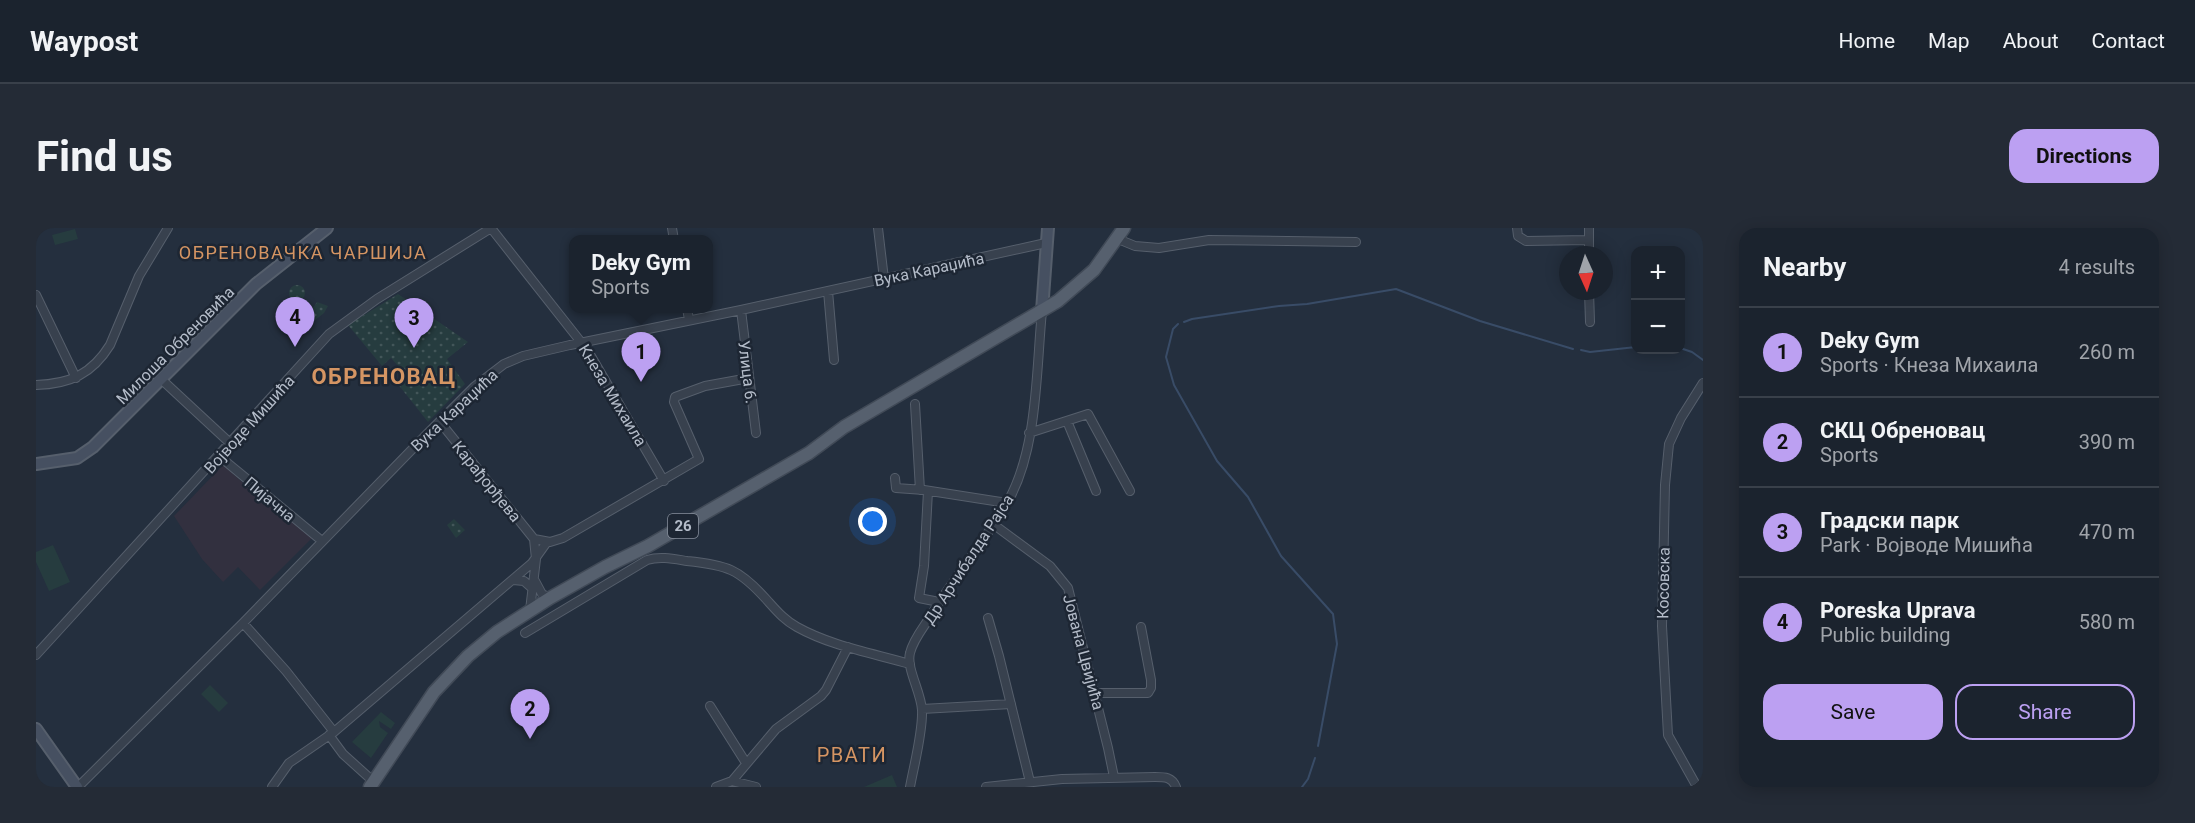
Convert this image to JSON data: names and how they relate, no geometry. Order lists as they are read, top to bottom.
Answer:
{
  "streets": {
    "main road": ["26"],
    "street": [
      "Вука Караџића",
      "Милоша Обреновића",
      "Улица 6.",
      "Кнеза Михаила",
      "Војводе Мишића",
      "Карађорђева",
      "Пијачна",
      "Др Арчибалда Рајса",
      "Косовска",
      "Јована Цвијића"
    ]
  },
  "crossings": [
    ["Вука Караџића", "Улица 6."],
    ["Вука Караџића", "Кнеза Михаила"],
    ["Вука Караџића", "Карађорђева"],
    ["Вука Караџића", "Пијачна"],
    ["Кнеза Михаила", "Војводе Мишића"],
    ["Војводе Мишића", "Пијачна"],
    ["26", "Др Арчибалда Рајса"],
    ["Др Арчибалда Рајса", "Јована Цвијића"]
  ],
  "districts": ["ОБРЕНОВАЧКА ЧАРШИЈА", "ОБРЕНОВАЦ", "РВАТИ"],
  "north": "bottom",
  "page": {
    "header": "Waypost",
    "nav": [
      "Home",
      "Map",
      "About",
      "Contact"
    ],
    "buttons": [
      "Directions",
      ["Save", "Share"]
    ],
    "title": "Find us",
    "heading": ["Nearby", "4 results"],
    "popup": ["Deky Gym", "Sports"],
    "map_buttons": ["+", "−"],
    "pins": [
      "4",
      "3",
      "1",
      "2"
    ],
    "list": [
      {
        "mark": "1",
        "name": "Deky Gym",
        "note": "Sports · Кнеза Михаила",
        "value": "260 m"
      },
      {
        "mark": "2",
        "name": "СКЦ Обреновац",
        "note": "Sports",
        "value": "390 m"
      },
      {
        "mark": "3",
        "name": "Градски парк",
        "note": "Park · Војводе Мишића",
        "value": "470 m"
      },
      {
        "mark": "4",
        "name": "Poreska Uprava",
        "note": "Public building",
        "value": "580 m"
      }
    ]
  }
}
